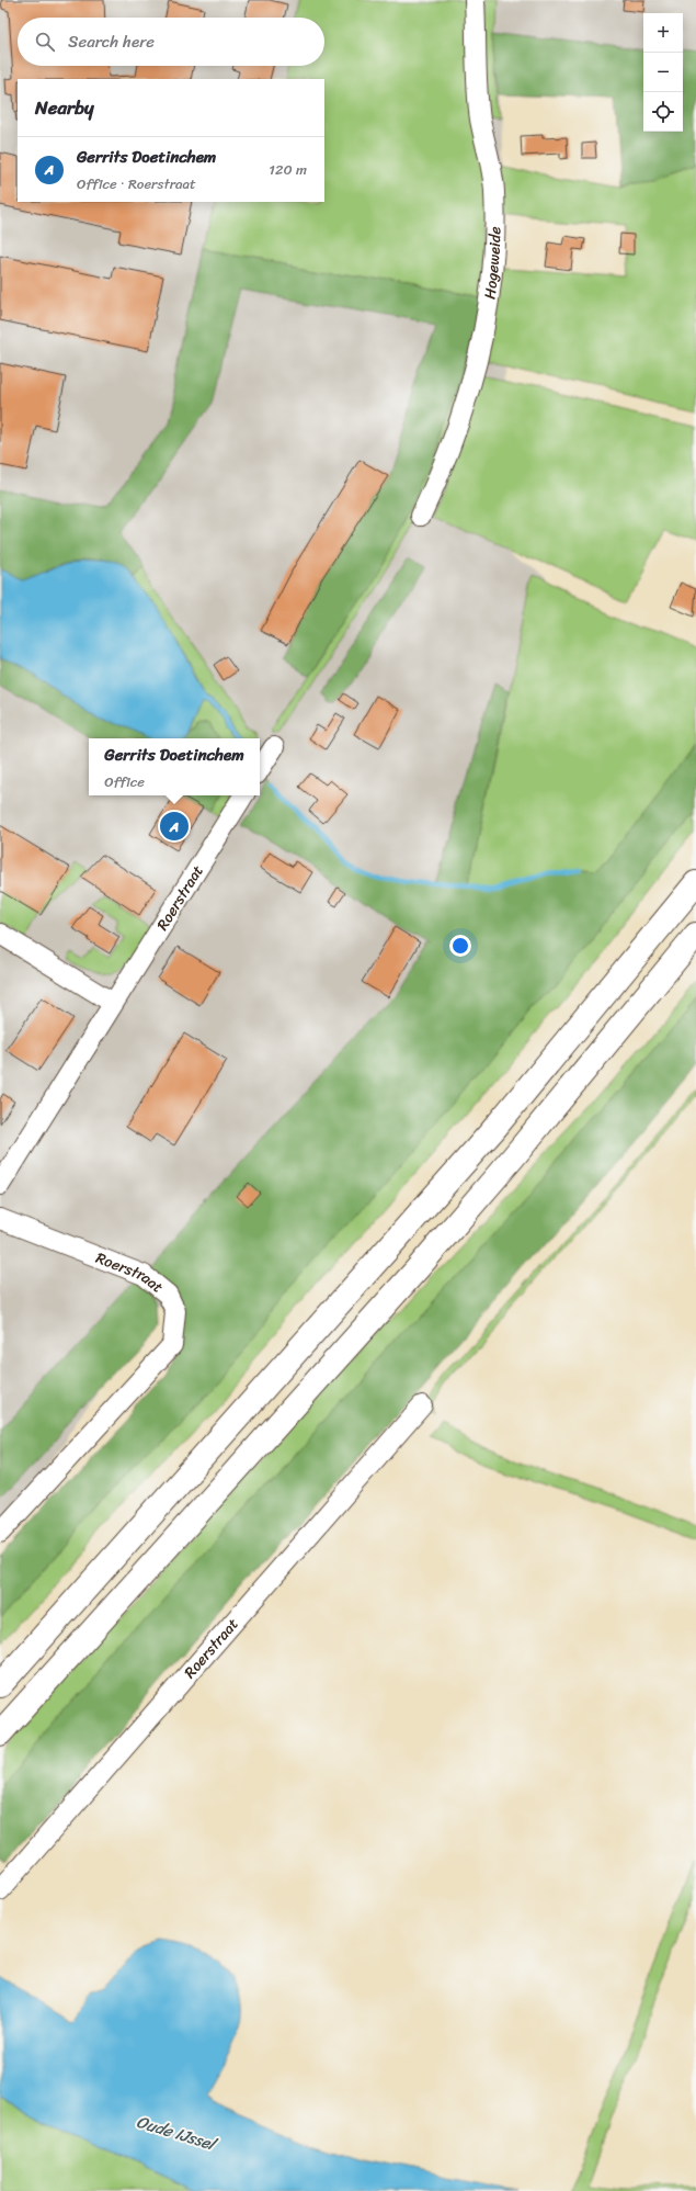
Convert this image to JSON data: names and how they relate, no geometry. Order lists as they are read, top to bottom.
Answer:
{
  "streets": {
    "street": ["Hogeweide", "Roerstraat"]
  },
  "water": ["Oude IJssel"],
  "page": {
    "map_buttons": ["+", "−"],
    "search": "Search here",
    "heading": "Nearby",
    "list": [
      {
        "mark": "A",
        "name": "Gerrits Doetinchem",
        "note": "Office · Roerstraat",
        "value": "120 m"
      }
    ],
    "popup": ["Gerrits Doetinchem", "Office"],
    "pins": "A"
  }
}
